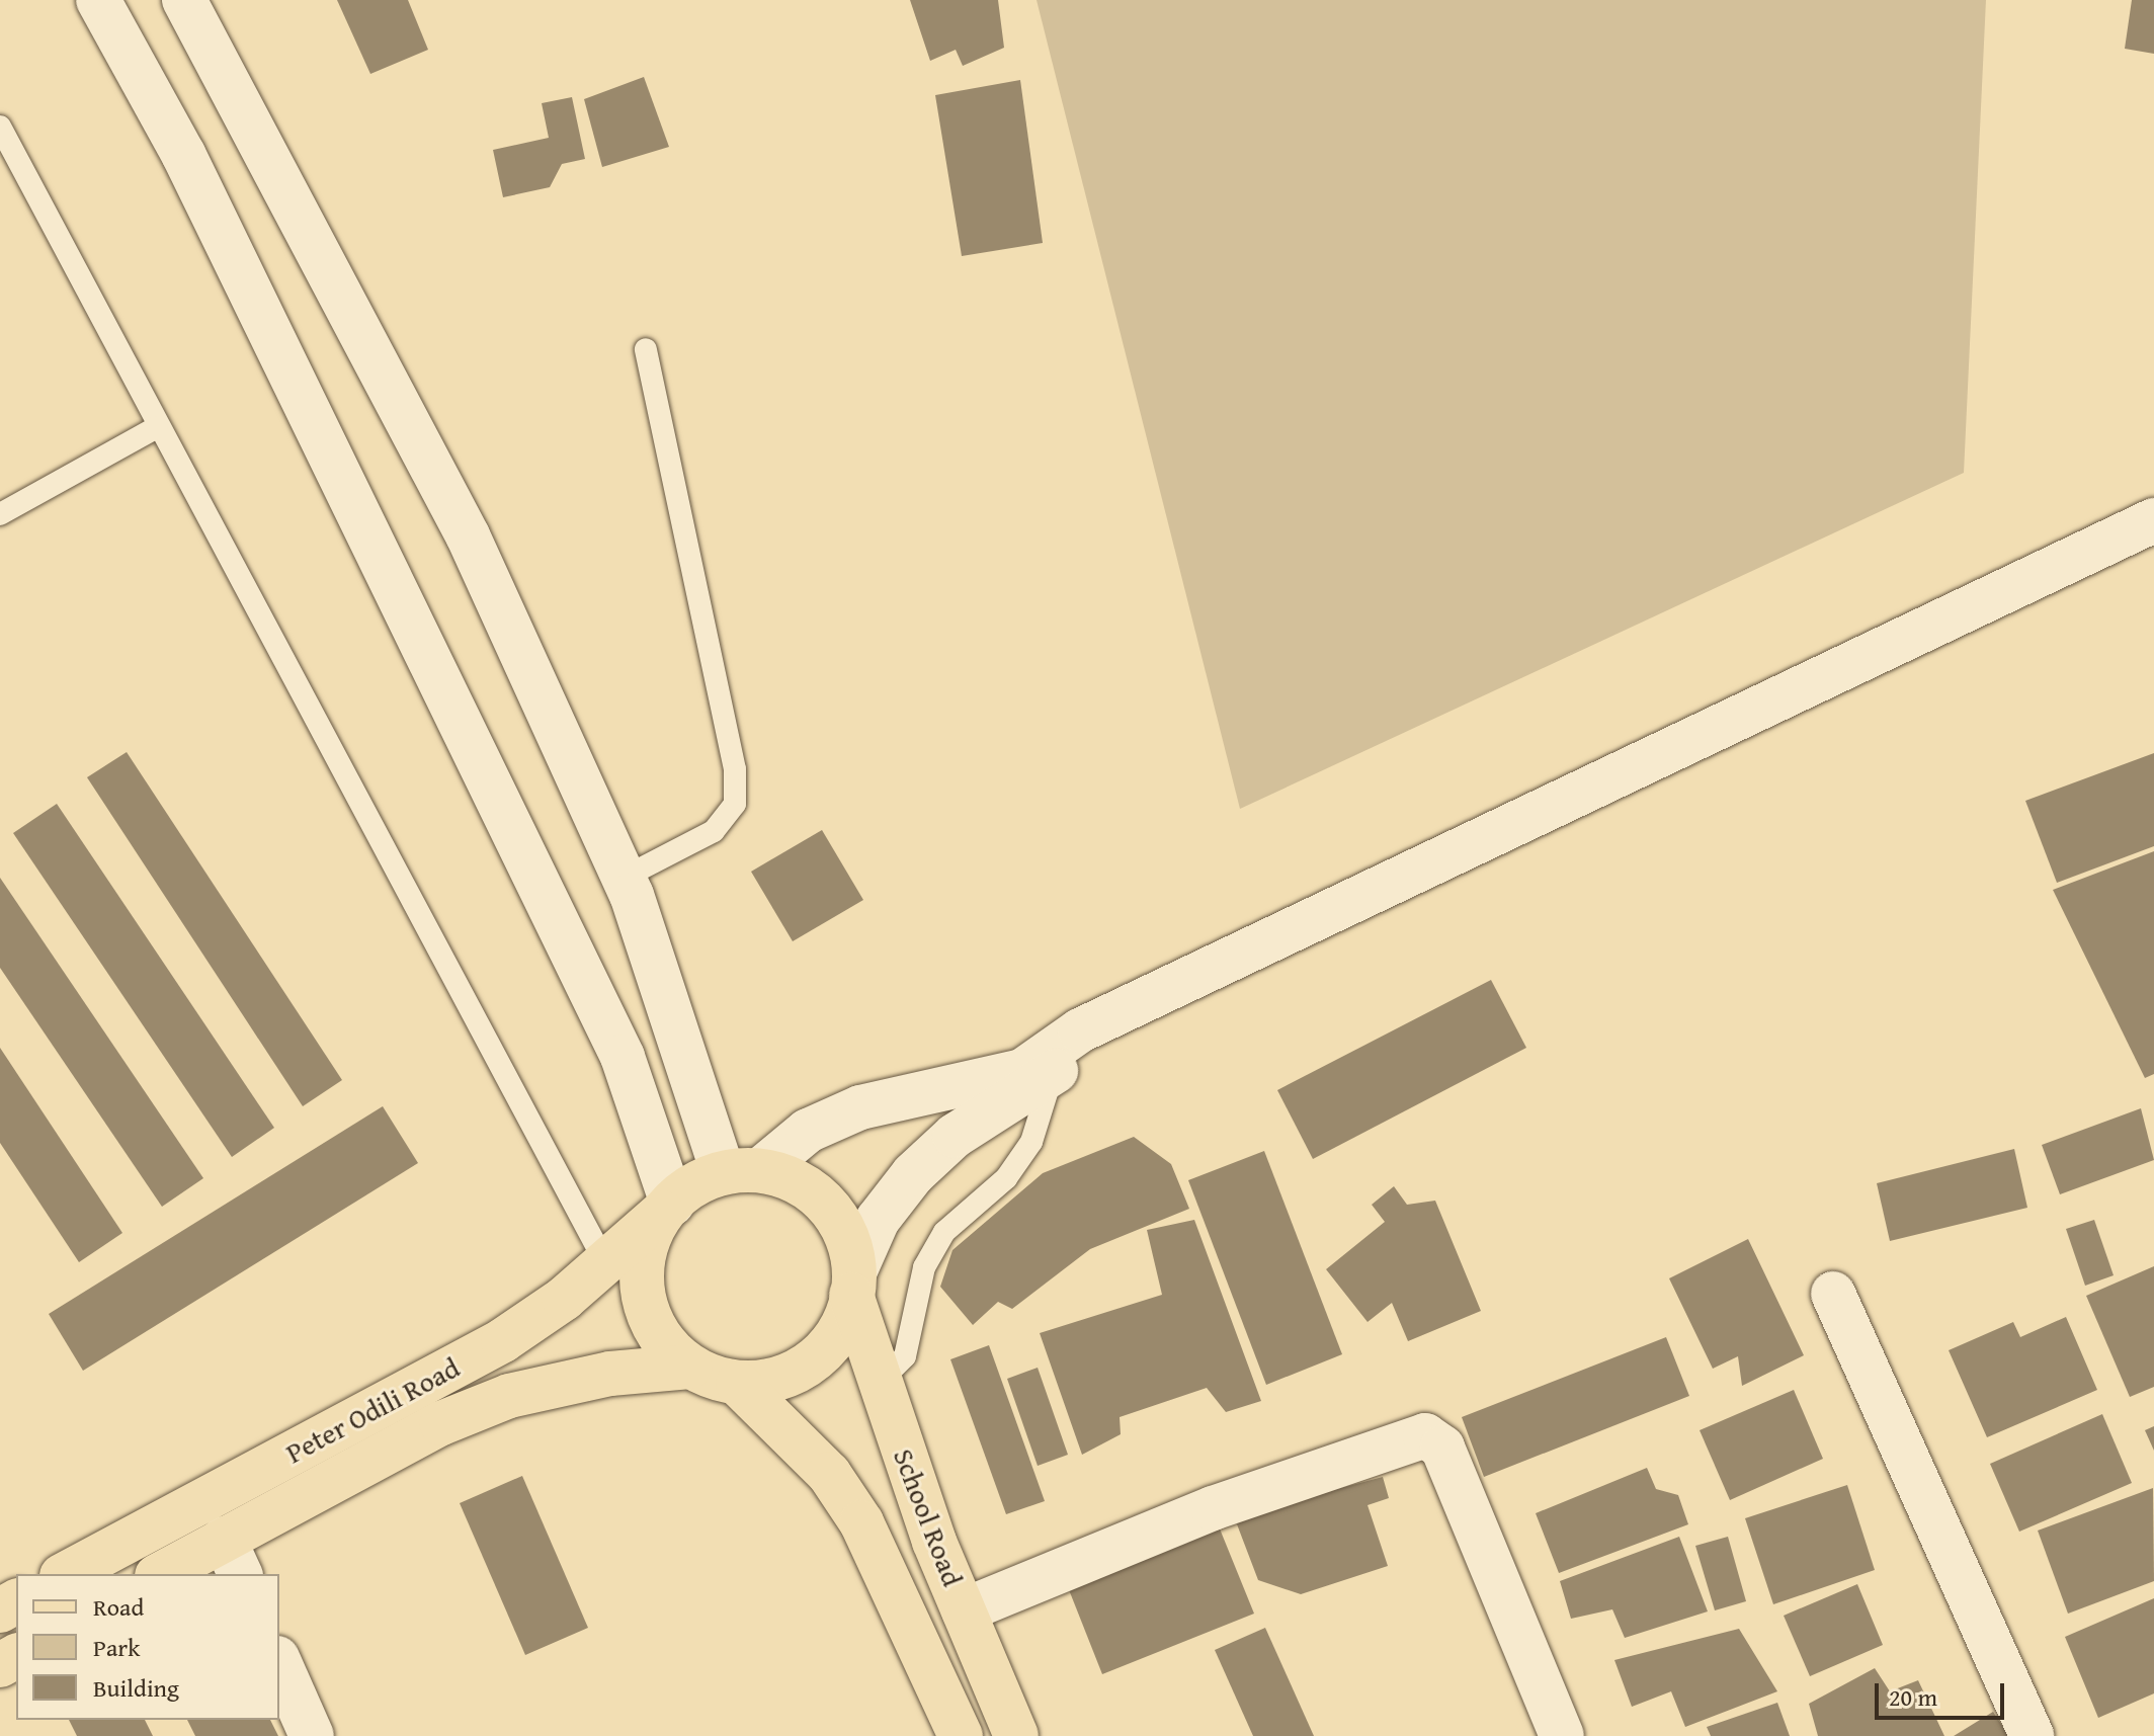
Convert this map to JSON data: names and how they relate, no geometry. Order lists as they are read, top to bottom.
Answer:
{
  "streets": {
    "main road": ["Peter Odili Road", "School Road"]
  },
  "crossings": [
    ["Peter Odili Road", "School Road"]
  ],
  "legend": ["Road", "Park", "Building"],
  "scale_bar": "20 m"
}
